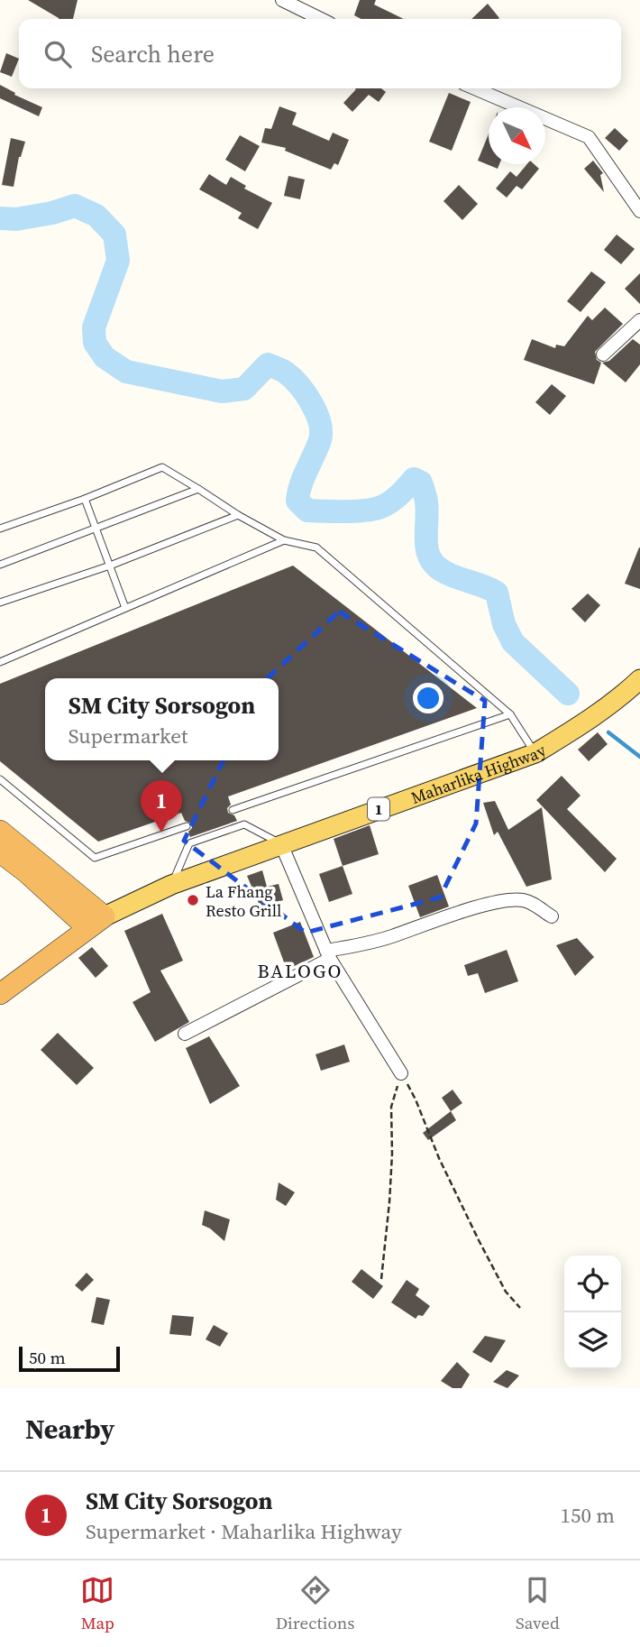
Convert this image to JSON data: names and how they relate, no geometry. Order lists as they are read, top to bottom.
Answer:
{
  "streets": {
    "highway": ["Maharlika Highway", "1"]
  },
  "districts": ["BALOGO"],
  "places": ["La Fhang Resto Grill"],
  "scale_bar": "50 m",
  "north": "bottom right",
  "page": {
    "search": "Search here",
    "popup": ["SM City Sorsogon", "Supermarket"],
    "pins": "1",
    "scale": "50 m",
    "heading": "Nearby",
    "list": [
      {
        "mark": "1",
        "name": "SM City Sorsogon",
        "note": "Supermarket · Maharlika Highway",
        "value": "150 m"
      }
    ],
    "nav": ["Map", "Directions", "Saved"]
  }
}
